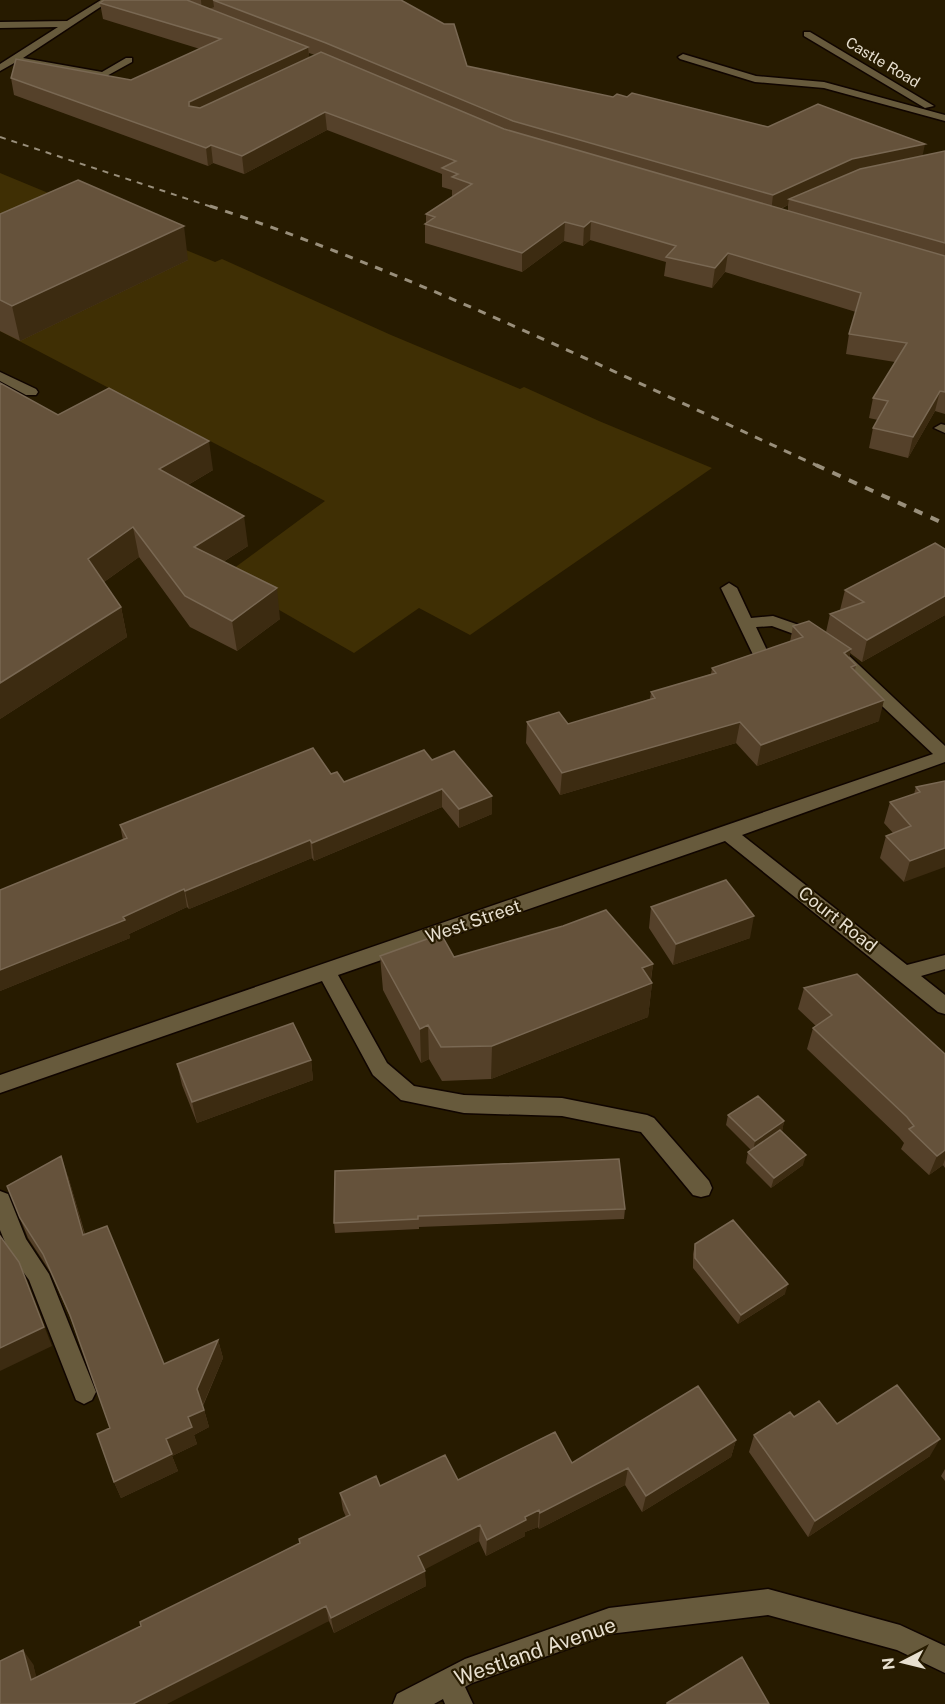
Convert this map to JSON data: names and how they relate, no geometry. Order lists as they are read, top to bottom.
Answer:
{
  "streets": {
    "street": [
      "Castle Road",
      "Court Road",
      "West Street",
      "Westland Avenue"
    ]
  },
  "crossings": [
    ["Court Road", "West Street"]
  ],
  "north": "left"
}
